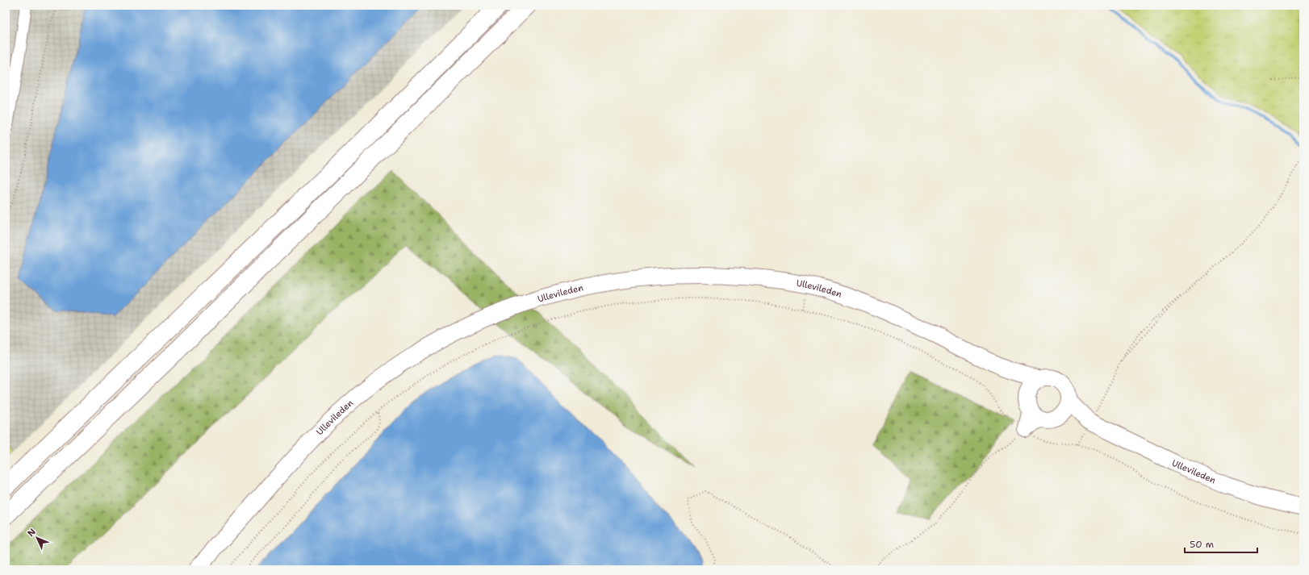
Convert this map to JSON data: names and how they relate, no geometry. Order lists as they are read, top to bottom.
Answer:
{
  "streets": {
    "main road": ["Ullevileden"]
  },
  "scale_bar": "50 m",
  "north": "top left"
}
